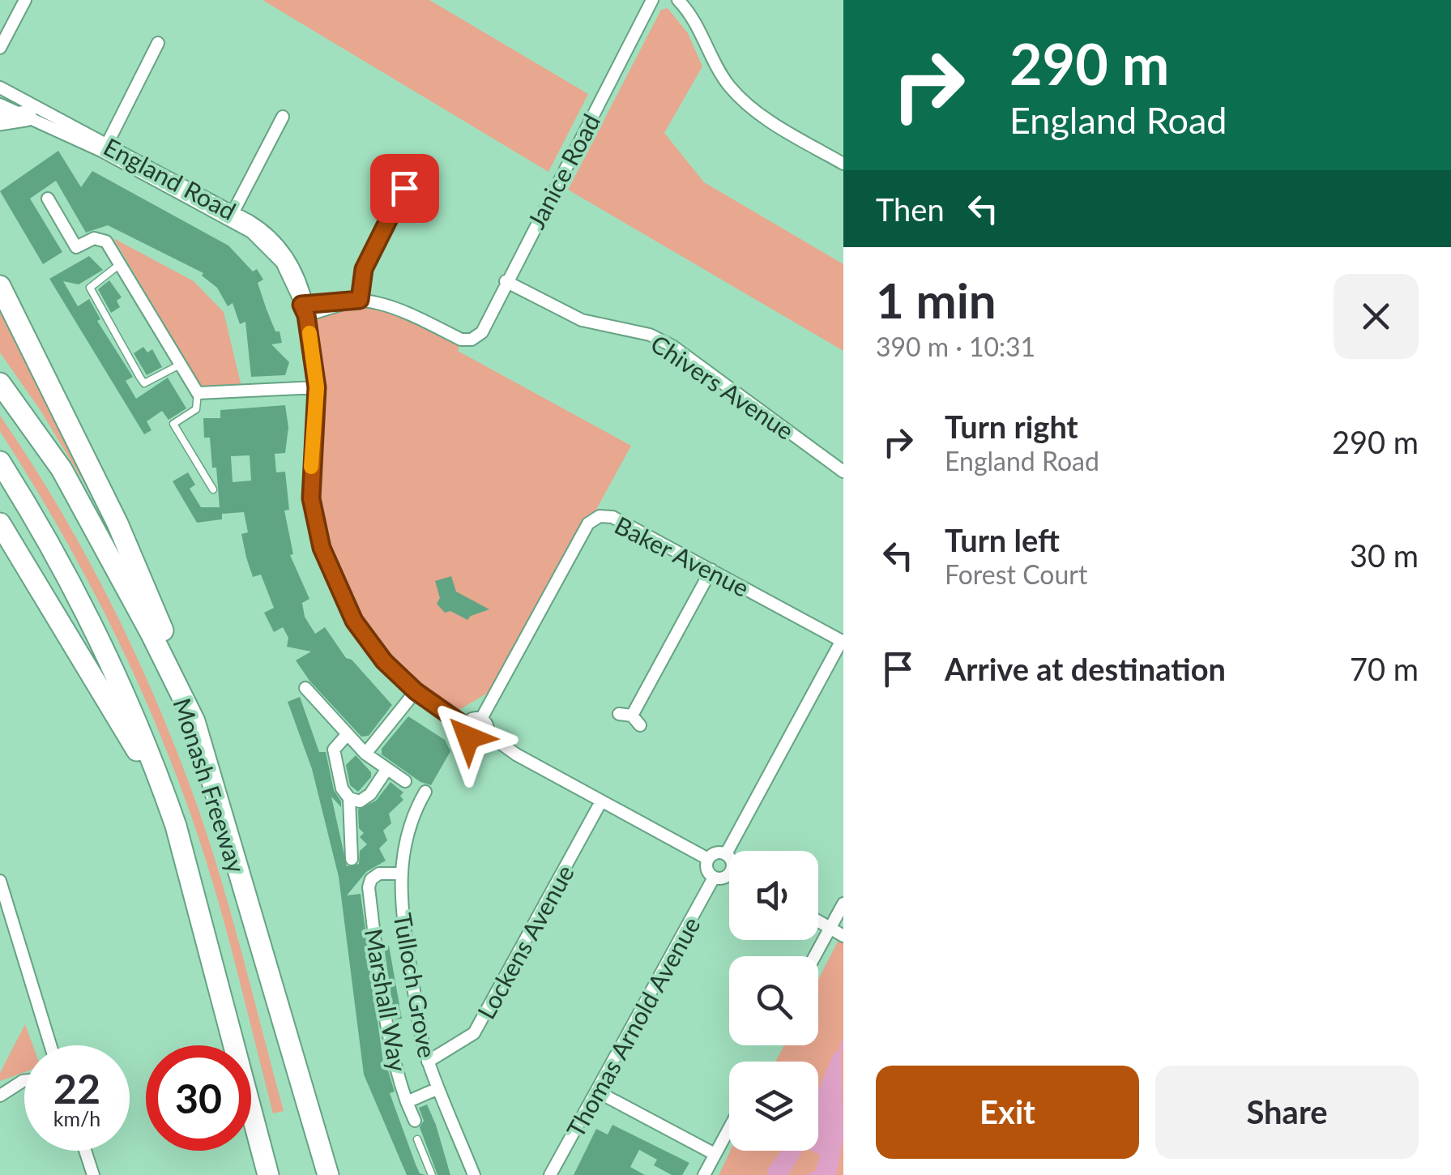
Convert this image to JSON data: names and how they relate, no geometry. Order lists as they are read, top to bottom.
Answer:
{
  "streets": {
    "highway": ["Monash Freeway"],
    "street": [
      "Janice Road",
      "England Road",
      "Chivers Avenue",
      "Baker Avenue",
      "Lockens Avenue",
      "Tulloch Grove",
      "Marshall Way",
      "Thomas Arnold Avenue"
    ]
  },
  "crossings": [
    ["Janice Road", "Chivers Avenue"],
    ["England Road", "Baker Avenue"],
    ["Lockens Avenue", "Tulloch Grove"],
    ["Tulloch Grove", "Marshall Way"]
  ],
  "page": {
    "turn": ["290 m", "England Road"],
    "then": "Then",
    "heading": ["1 min", "390 m · 10:31"],
    "list": [
      {
        "name": "Turn right",
        "note": "England Road",
        "value": "290 m"
      },
      {
        "name": "Turn left",
        "note": "Forest Court",
        "value": "30 m"
      },
      {
        "name": "Arrive at destination",
        "value": "70 m"
      }
    ],
    "speed": "22 km/h",
    "limit": "30",
    "buttons": ["Exit", "Share"]
  }
}
